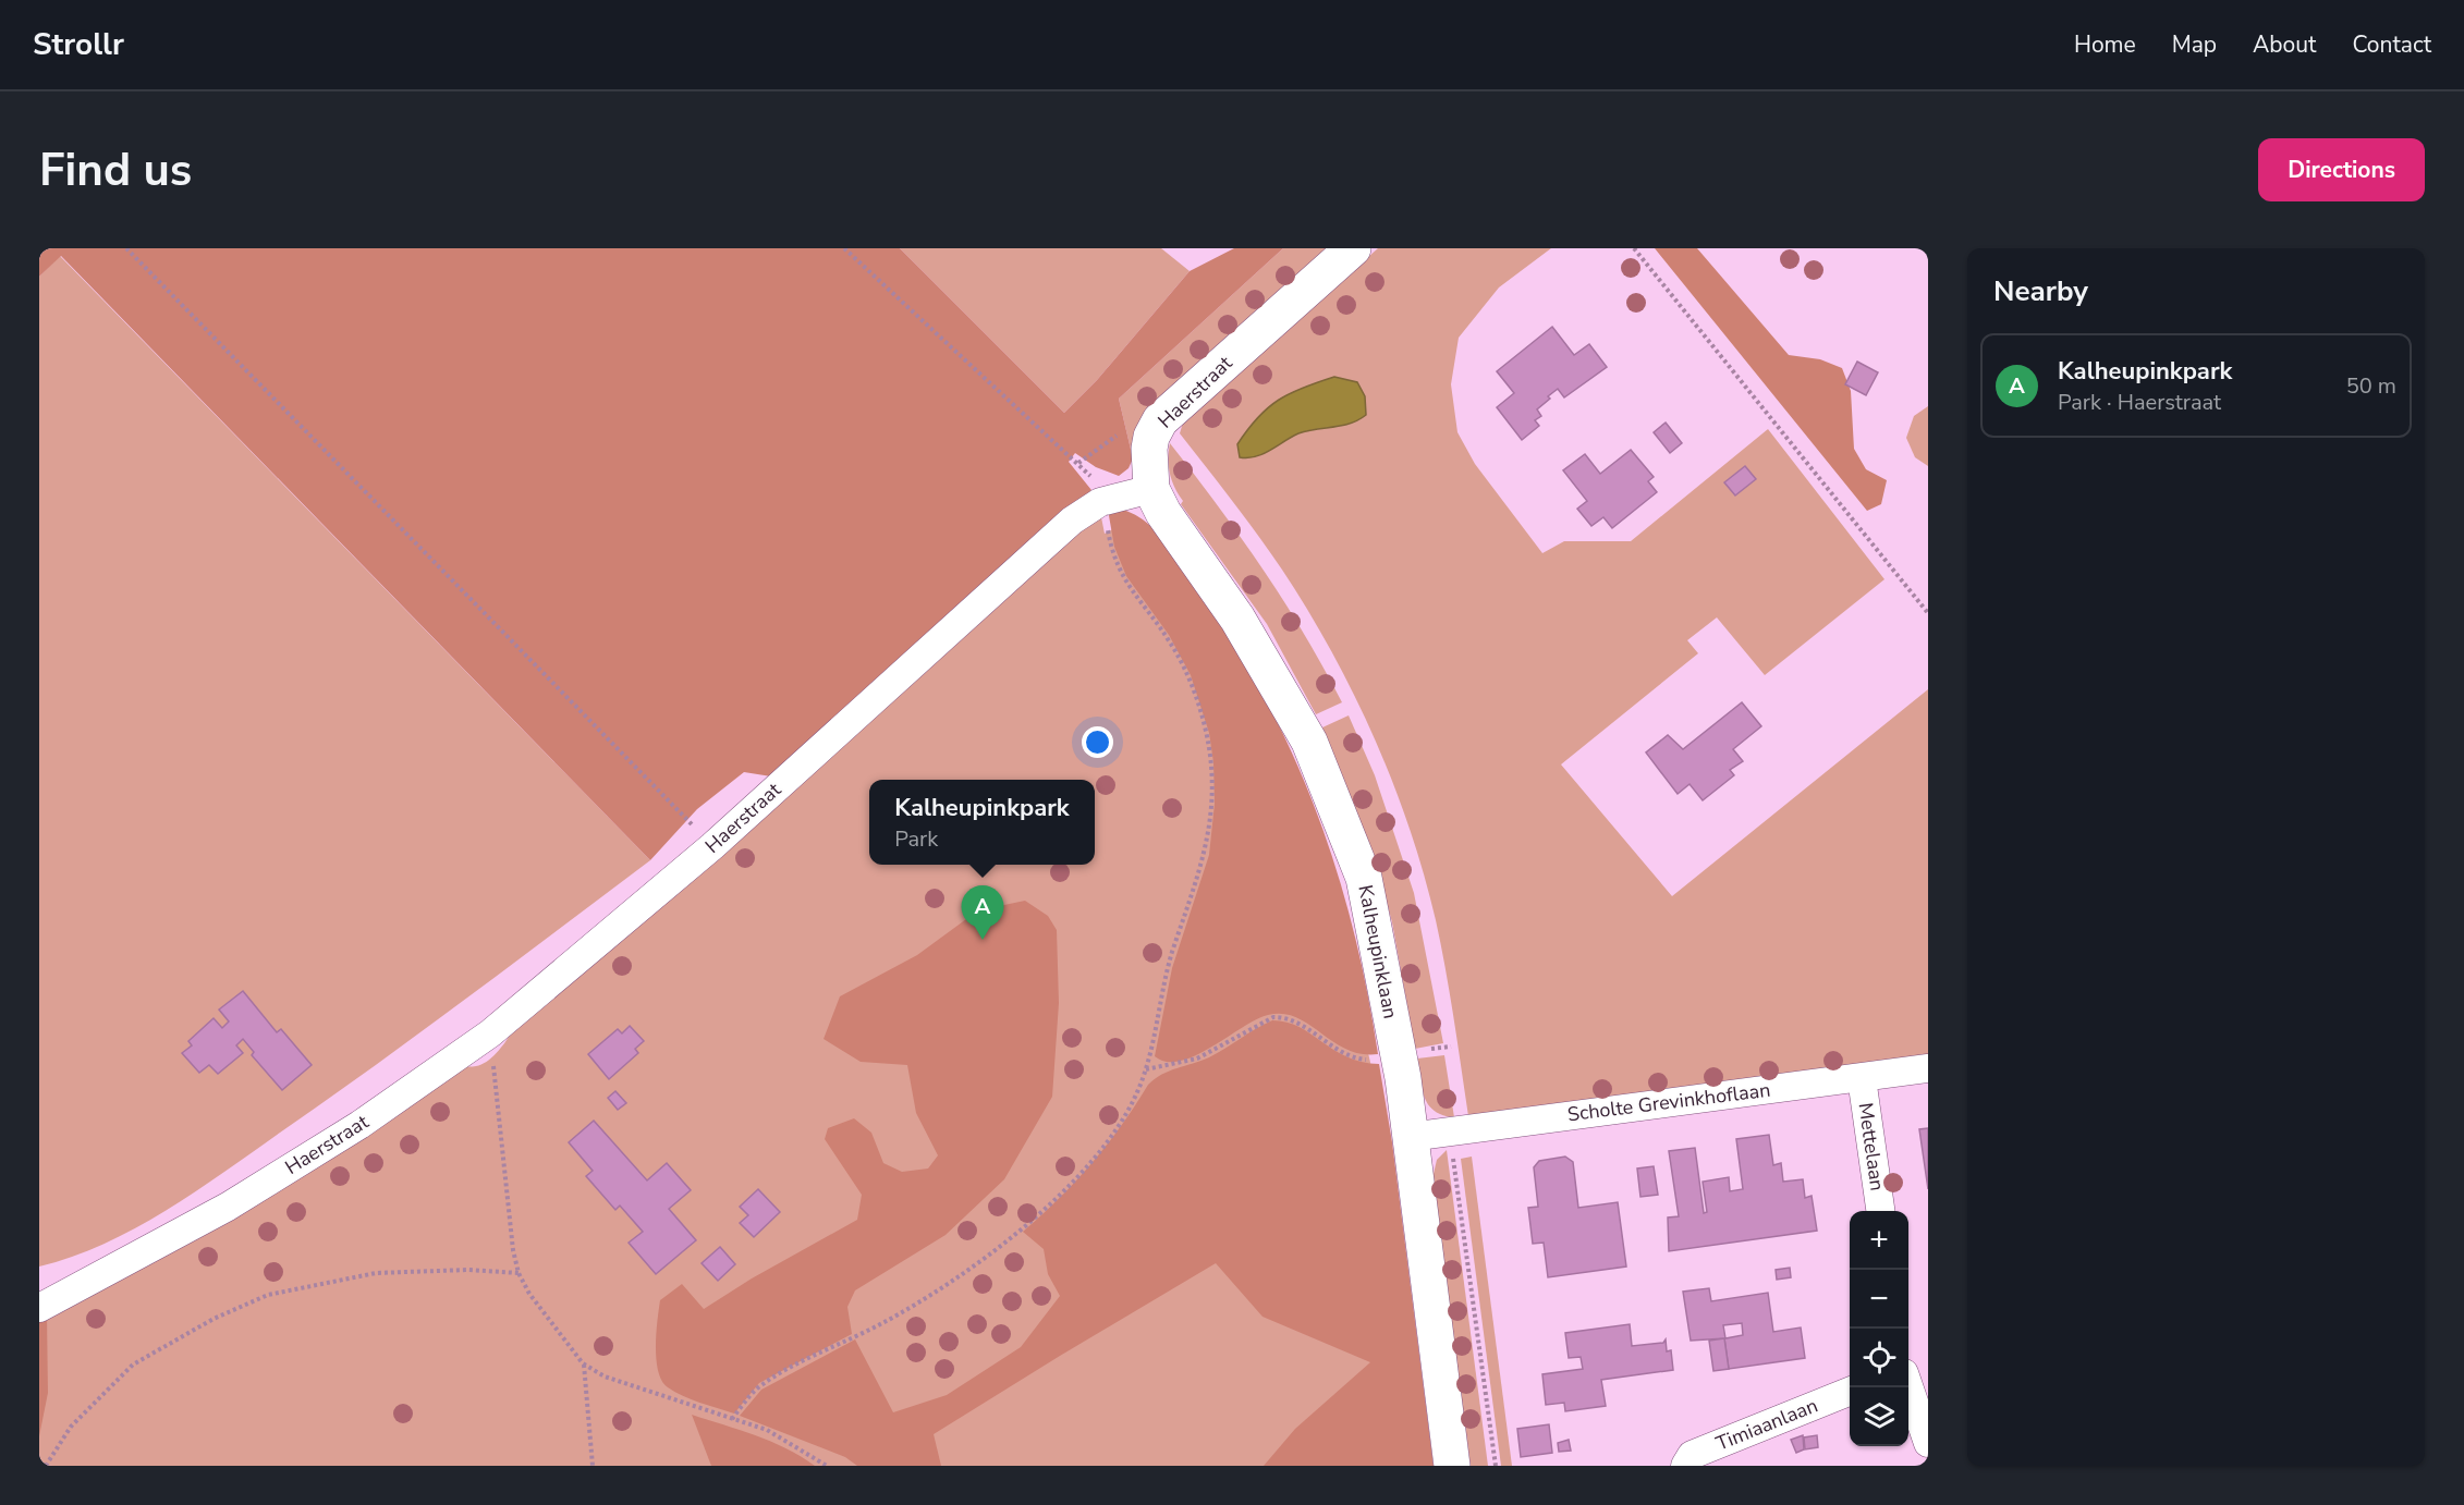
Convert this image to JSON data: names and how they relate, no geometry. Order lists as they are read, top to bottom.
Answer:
{
  "streets": {
    "street": [
      "Haerstraat",
      "Kalheupinklaan",
      "Scholte Grevinkhoflaan",
      "Mettelaan",
      "Timiaanlaan"
    ]
  },
  "crossings": [
    ["Haerstraat", "Kalheupinklaan"],
    ["Kalheupinklaan", "Scholte Grevinkhoflaan"],
    ["Scholte Grevinkhoflaan", "Mettelaan"]
  ],
  "page": {
    "header": "Strollr",
    "nav": [
      "Home",
      "Map",
      "About",
      "Contact"
    ],
    "buttons": "Directions",
    "title": "Find us",
    "heading": "Nearby",
    "list": [
      {
        "mark": "A",
        "name": "Kalheupinkpark",
        "note": "Park · Haerstraat",
        "value": "50 m"
      }
    ],
    "popup": ["Kalheupinkpark", "Park"],
    "pins": "A",
    "map_buttons": ["+", "−"]
  }
}
